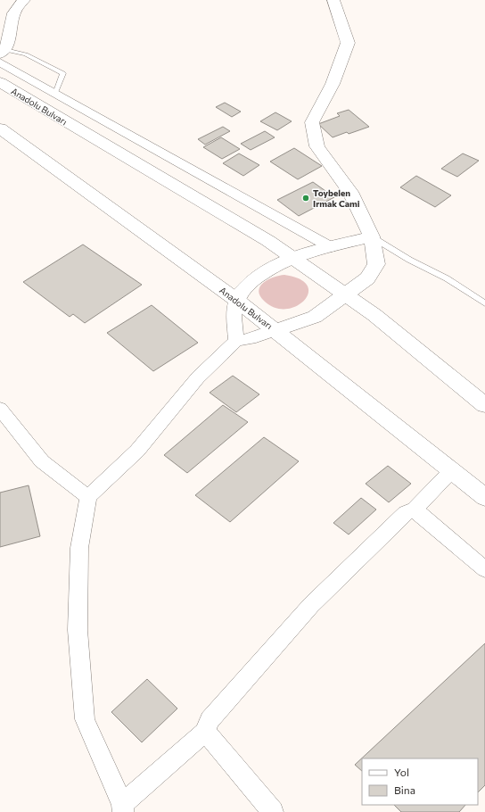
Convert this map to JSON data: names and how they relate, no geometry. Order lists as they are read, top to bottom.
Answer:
{
  "streets": {
    "main road": ["Anadolu Bulvarı"]
  },
  "places": ["Toybelen Irmak Cami"],
  "legend": ["Yol", "Bina"]
}
